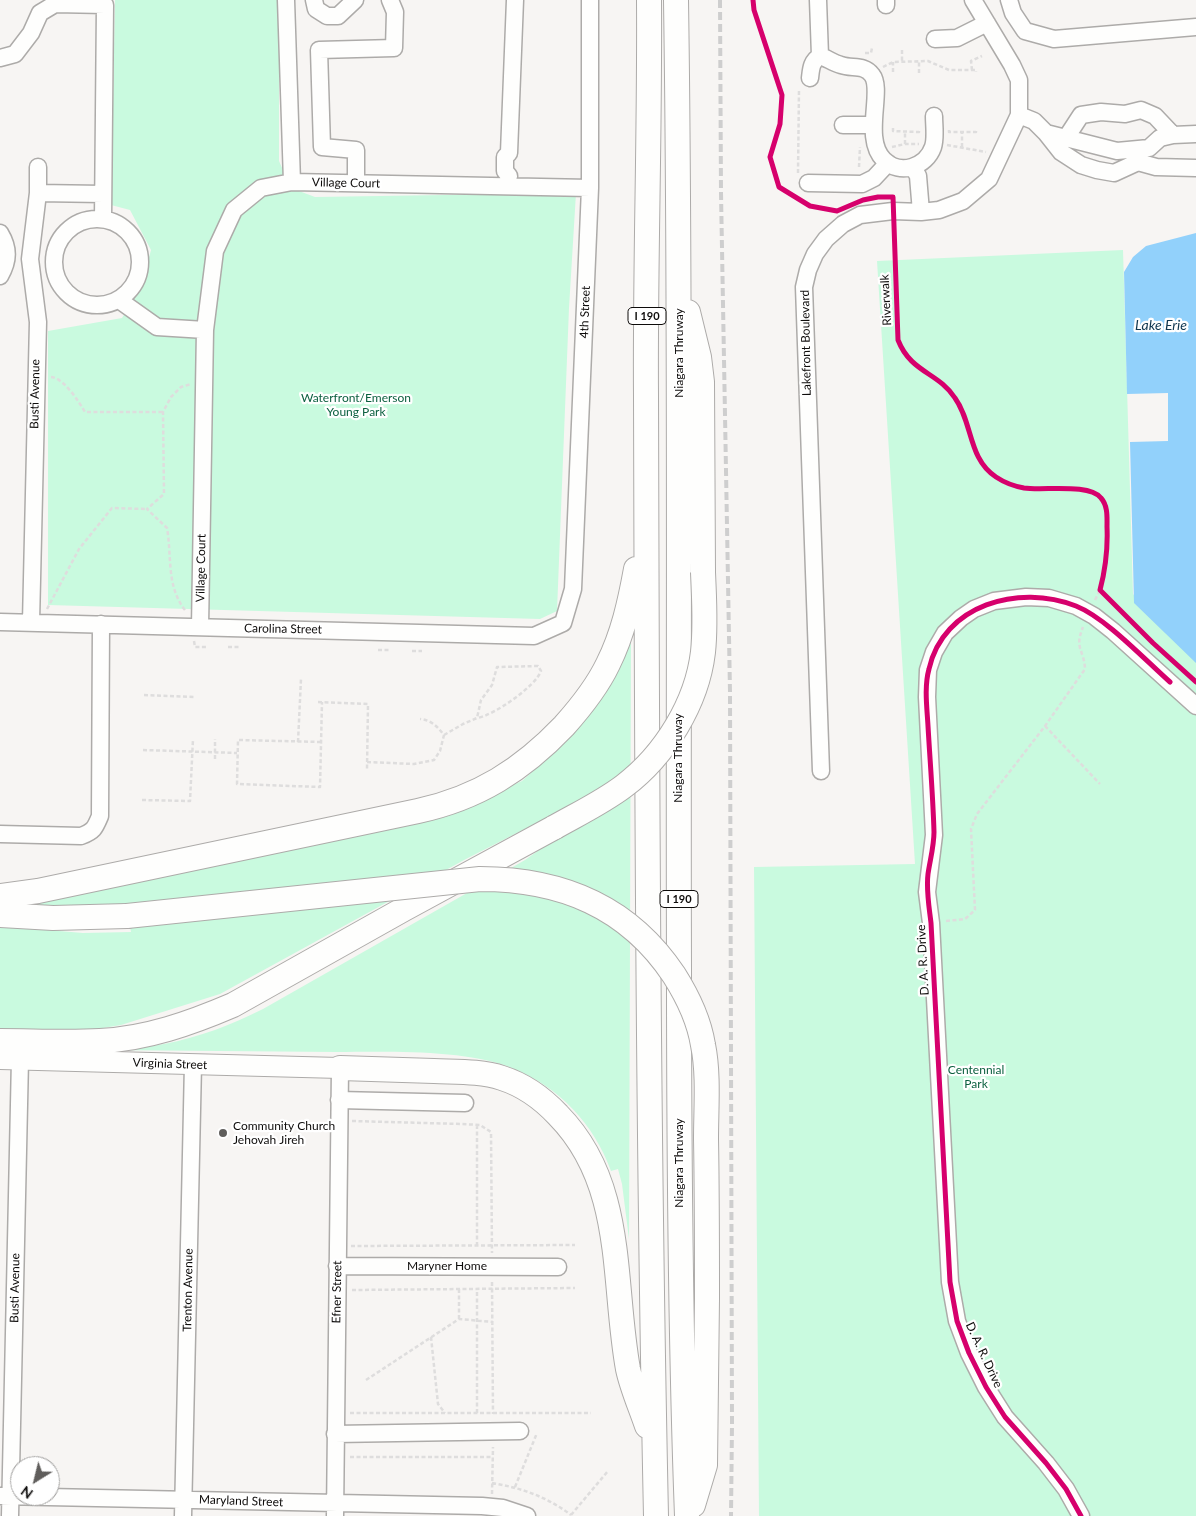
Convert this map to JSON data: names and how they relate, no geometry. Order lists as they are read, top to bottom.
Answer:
{
  "streets": {
    "highway": ["I 190", "Niagara Thruway"],
    "main road": ["Virginia Street"],
    "street": [
      "Village Court",
      "4th Street",
      "Lakefront Boulevard",
      "Busti Avenue",
      "Carolina Street",
      "D. A. R. Drive",
      "Maryner Home",
      "Trenton Avenue",
      "Efner Street",
      "Maryland Street"
    ],
    "cycle path": ["Riverwalk"]
  },
  "crossings": [
    ["Village Court", "4th Street"],
    ["Village Court", "Carolina Street"],
    ["4th Street", "Carolina Street"],
    ["Busti Avenue", "Carolina Street"],
    ["Busti Avenue", "Virginia Street"],
    ["Busti Avenue", "Maryland Street"],
    ["Virginia Street", "Trenton Avenue"],
    ["Virginia Street", "Efner Street"],
    ["Maryner Home", "Efner Street"],
    ["Trenton Avenue", "Maryland Street"],
    ["Efner Street", "Maryland Street"]
  ],
  "water": ["Lake Erie"],
  "parks": ["Waterfront/Emerson Young Park", "Centennial Park"],
  "places": ["Community Church Jehovah Jireh"],
  "north": "bottom left"
}
